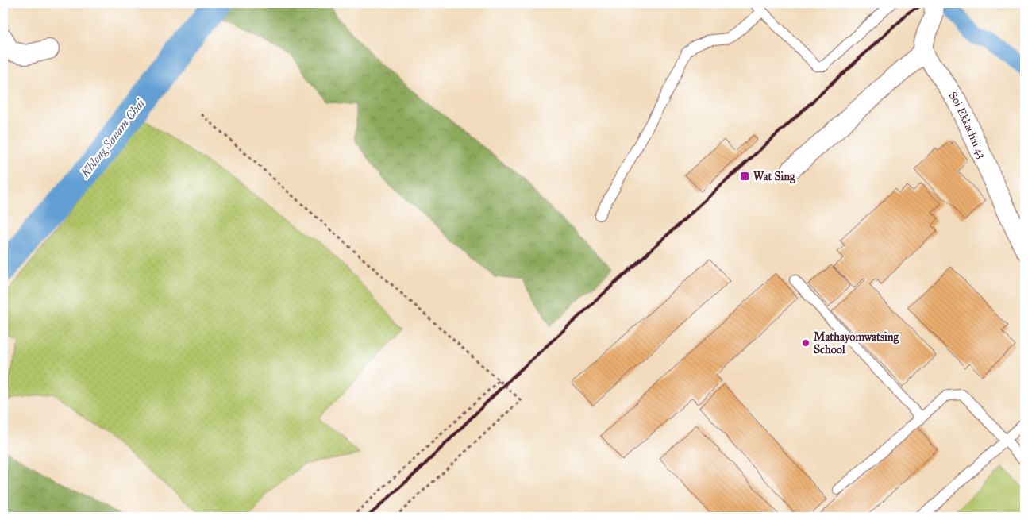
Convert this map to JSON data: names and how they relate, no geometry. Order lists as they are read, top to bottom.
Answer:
{
  "streets": {
    "street": ["Soi Ekkachai 43"]
  },
  "water": ["Khlong Sanam Chai"],
  "places": {
    "transit": ["Wat Sing"],
    "other": ["Mathayomwatsing School"]
  }
}
